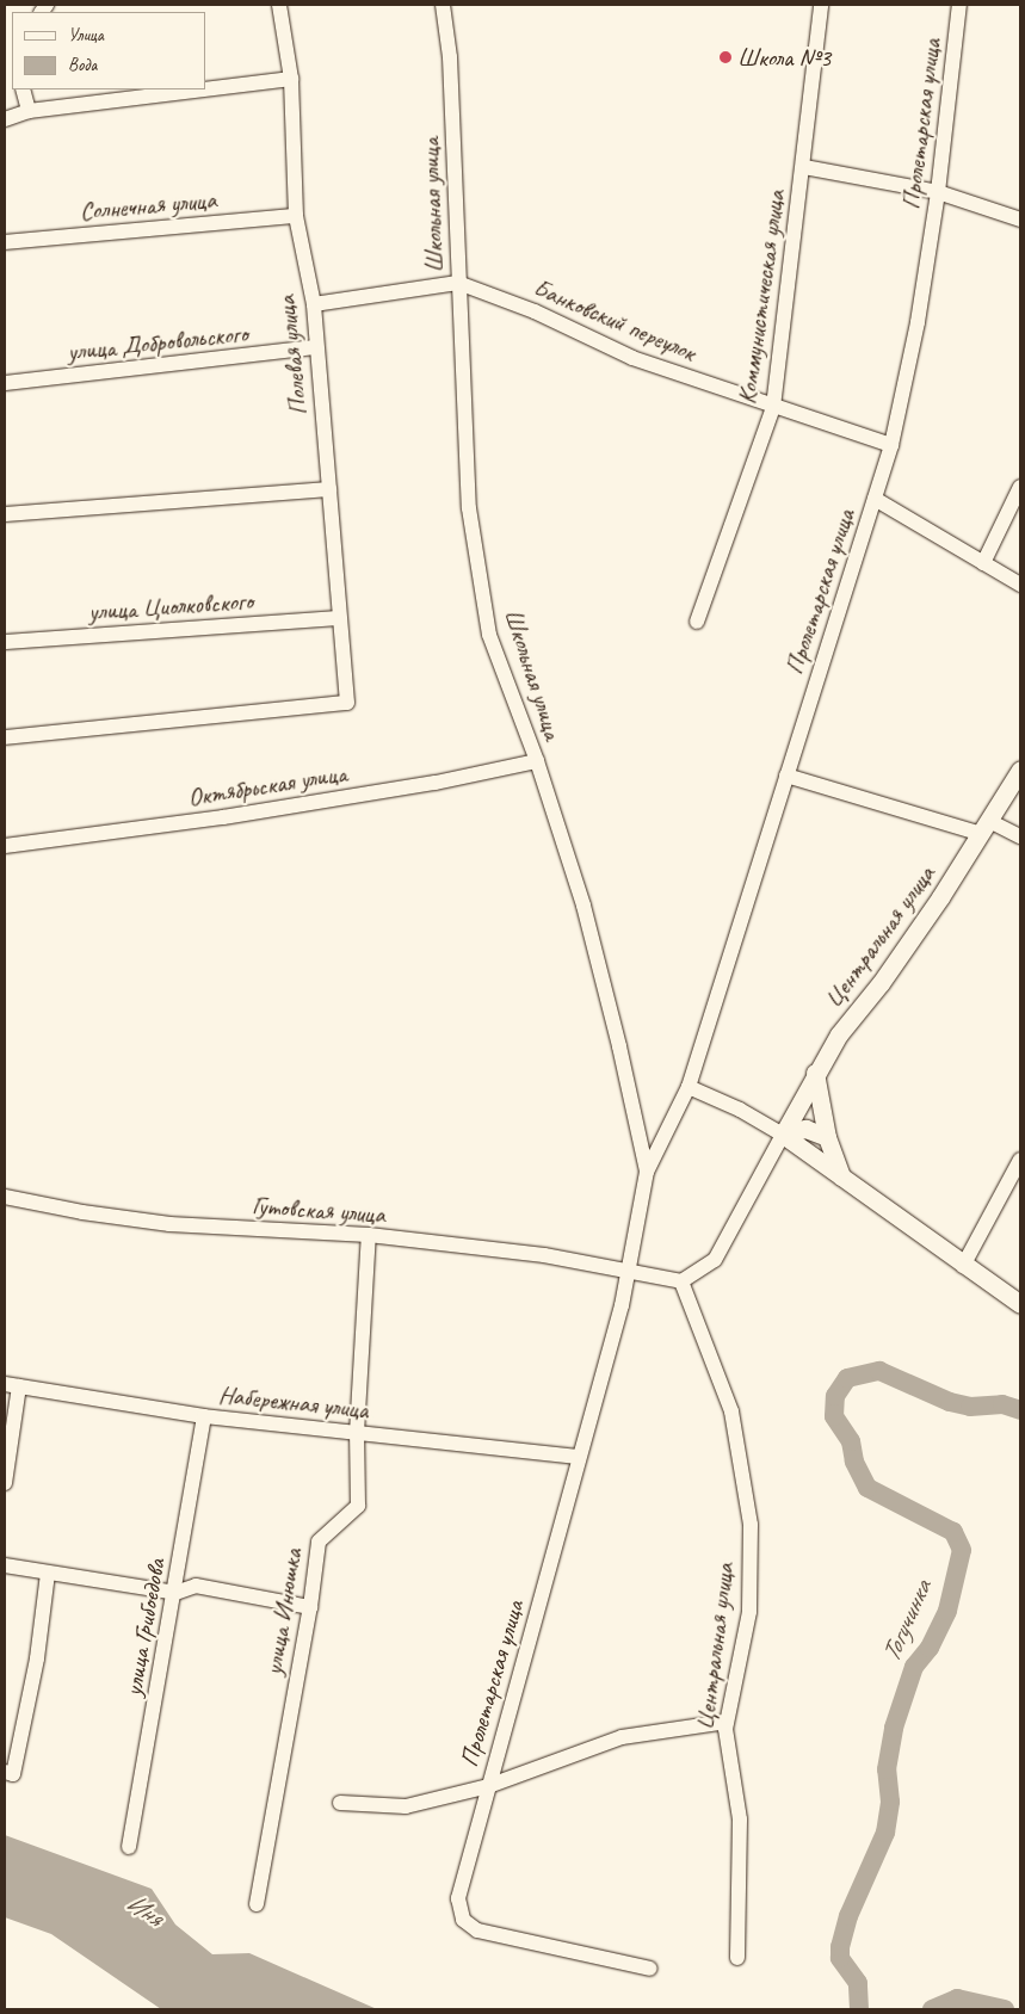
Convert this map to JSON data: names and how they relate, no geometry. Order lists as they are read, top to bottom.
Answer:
{
  "streets": {
    "main road": ["Центральная улица"],
    "street": [
      "Пролетарская улица",
      "Солнечная улица",
      "Школьная улица",
      "Коммунистическая улица",
      "Банковский переулок",
      "улица Добровольского",
      "Полевая улица",
      "улица Циолковского",
      "Октябрьская улица",
      "Гутовская улица",
      "Набережная улица",
      "улица Инюшка",
      "улица Грибоедова"
    ]
  },
  "crossings": [
    ["Пролетарская улица", "Школьная улица"],
    ["Пролетарская улица", "Банковский переулок"],
    ["Пролетарская улица", "Гутовская улица"],
    ["Пролетарская улица", "Набережная улица"],
    ["Солнечная улица", "Полевая улица"],
    ["Школьная улица", "Банковский переулок"],
    ["Школьная улица", "Октябрьская улица"],
    ["Школьная улица", "Гутовская улица"],
    ["Коммунистическая улица", "Банковский переулок"],
    ["Банковский переулок", "Полевая улица"],
    ["улица Добровольского", "Полевая улица"],
    ["Полевая улица", "улица Циолковского"],
    ["Центральная улица", "Гутовская улица"],
    ["Гутовская улица", "улица Инюшка"],
    ["Набережная улица", "улица Инюшка"],
    ["Набережная улица", "улица Грибоедова"]
  ],
  "water": ["Тогучинка", "Иня"],
  "places": ["Школа №3"],
  "legend": ["Улица", "Вода"]
}
